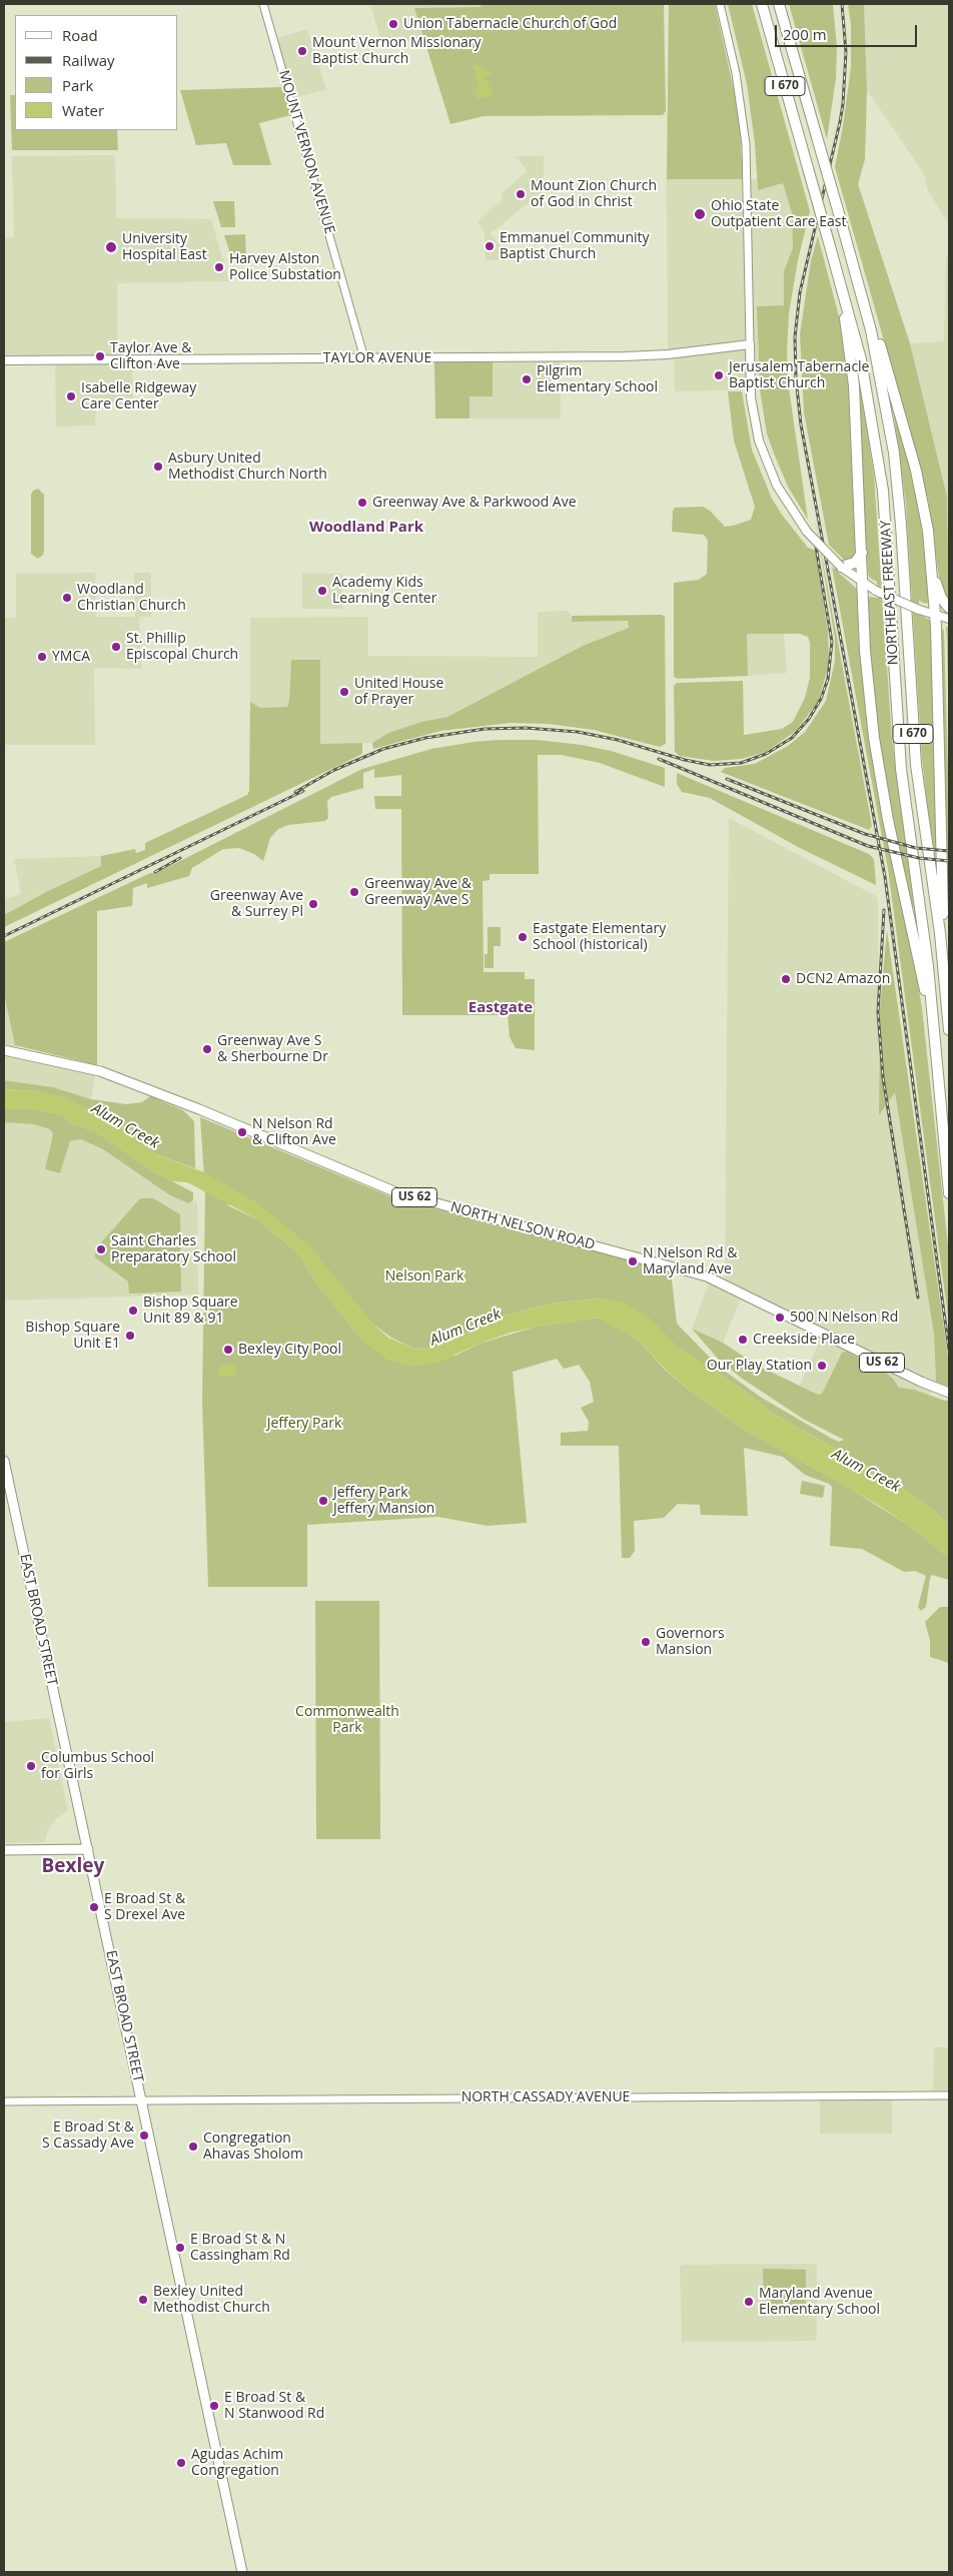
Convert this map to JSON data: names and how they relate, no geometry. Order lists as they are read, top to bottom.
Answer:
{
  "streets": {
    "highway": ["I 670", "NORTHEAST FREEWAY"],
    "main road": [
      "TAYLOR AVENUE",
      "US 62",
      "NORTH NELSON ROAD",
      "EAST BROAD STREET"
    ],
    "street": ["MOUNT VERNON AVENUE", "NORTH CASSADY AVENUE"]
  },
  "crossings": [
    ["MOUNT VERNON AVENUE", "TAYLOR AVENUE"],
    ["EAST BROAD STREET", "NORTH CASSADY AVENUE"]
  ],
  "districts": ["Woodland Park", "Eastgate", "Bexley"],
  "water": ["Alum Creek"],
  "parks": ["Nelson Park", "Jeffery Park", "Commonwealth Park"],
  "places": [
    "Union Tabernacle Church of God",
    "Mount Vernon Missionary Baptist Church",
    "Mount Zion Church of God in Christ",
    "Ohio State Outpatient Care East",
    "Emmanuel Community Baptist Church",
    "University Hospital East",
    "Harvey Alston Police Substation",
    "Taylor Ave & Clifton Ave",
    "Jerusalem Tabernacle Baptist Church",
    "Pilgrim Elementary School",
    "Isabelle Ridgeway Care Center",
    "Asbury United Methodist Church North",
    "Greenway Ave & Parkwood Ave",
    "Academy Kids Learning Center",
    "Woodland Christian Church",
    "St. Phillip Episcopal Church",
    "YMCA",
    "United House of Prayer",
    "Greenway Ave & Greenway Ave S",
    "Greenway Ave & Surrey Pl",
    "Eastgate Elementary School (historical)",
    "DCN2 Amazon",
    "Greenway Ave S & Sherbourne Dr",
    "N Nelson Rd & Clifton Ave",
    "Saint Charles Preparatory School",
    "N Nelson Rd & Maryland Ave",
    "Bishop Square Unit 89 & 91",
    "500 N Nelson Rd",
    "Bishop Square Unit E1",
    "Creekside Place",
    "Bexley City Pool",
    "Our Play Station",
    "Jeffery Park Jeffery Mansion",
    "Governors Mansion",
    "Columbus School for Girls",
    "E Broad St & S Drexel Ave",
    "E Broad St & S Cassady Ave",
    "Congregation Ahavas Sholom",
    "E Broad St & N Cassingham Rd",
    "Bexley United Methodist Church",
    "Maryland Avenue Elementary School",
    "E Broad St & N Stanwood Rd",
    "Agudas Achim Congregation"
  ],
  "legend": [
    "Road",
    "Railway",
    "Park",
    "Water"
  ],
  "scale_bar": "200 m"
}
